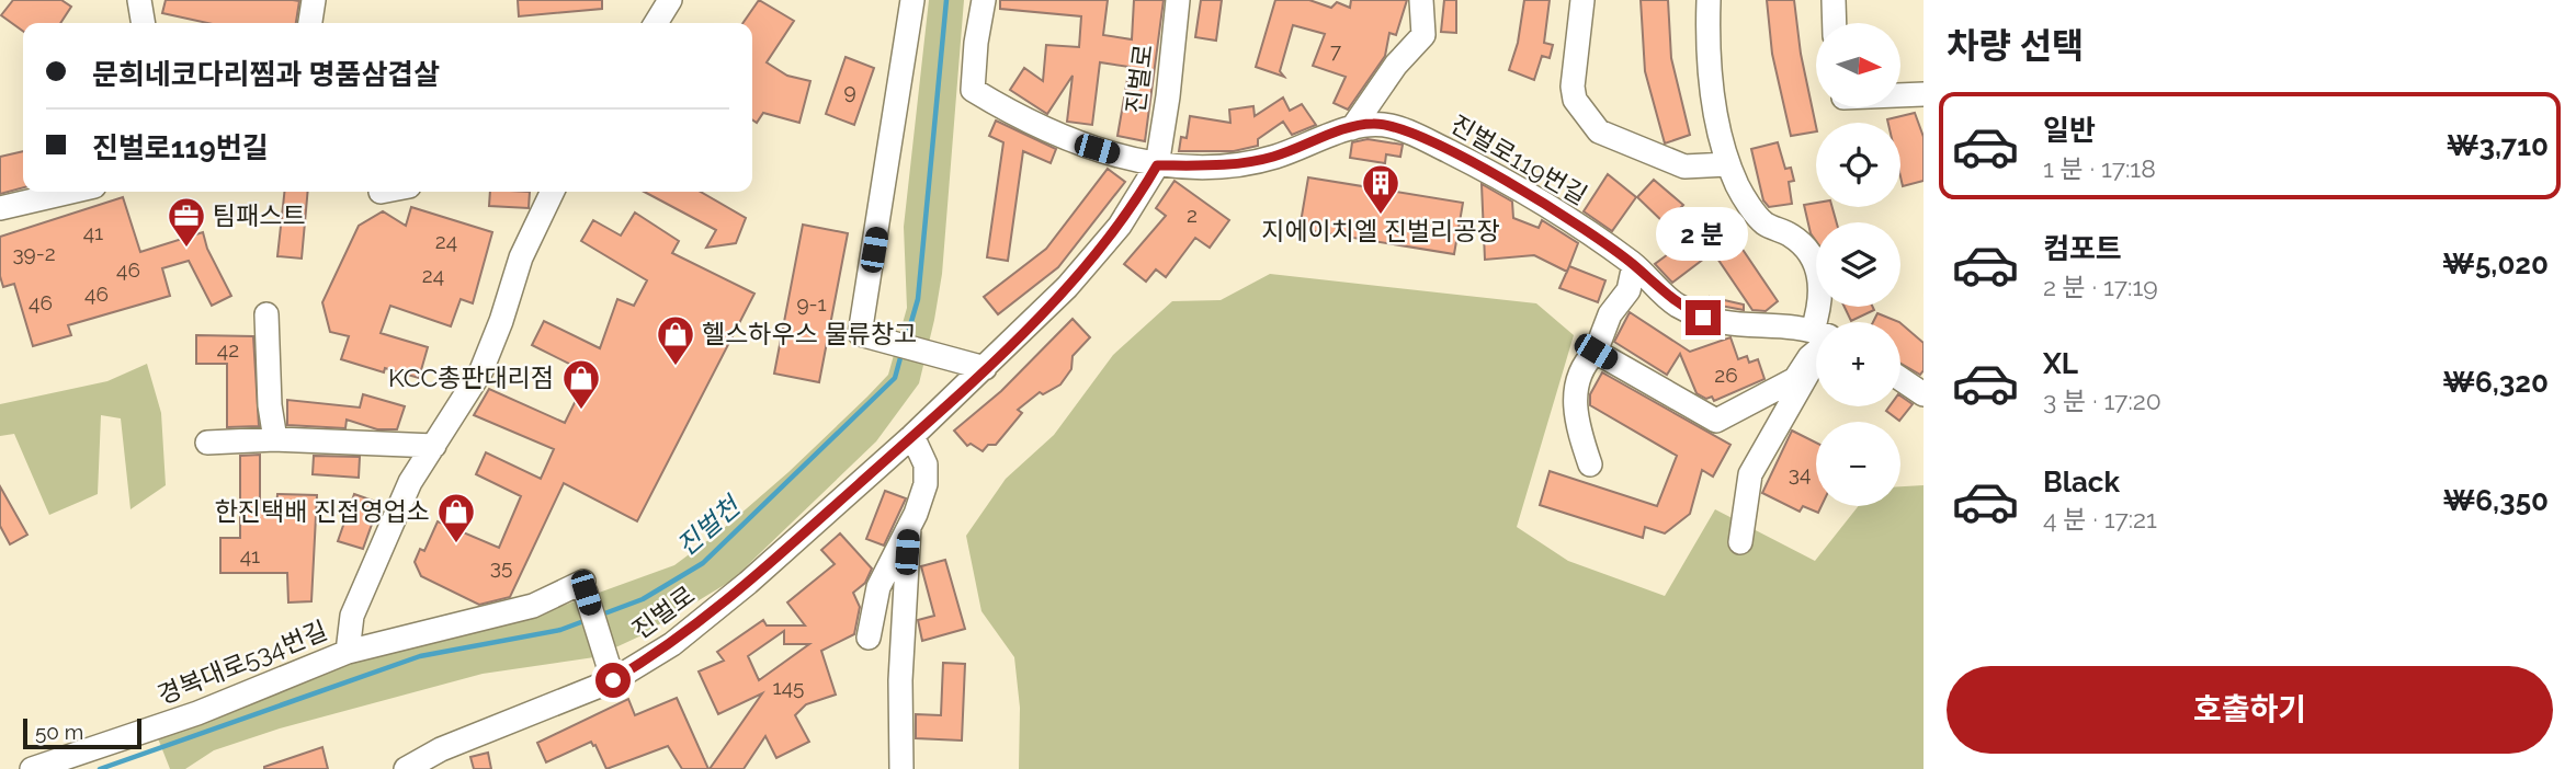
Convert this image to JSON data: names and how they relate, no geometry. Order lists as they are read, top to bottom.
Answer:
{
  "streets": {
    "street": ["진벌로", "진벌로119번길", "경복대로534번길"]
  },
  "crossings": [
    ["진벌로", "진벌로119번길"]
  ],
  "water": ["진벌천"],
  "places": {
    "building": ["지에이치엘 진벌리공장"],
    "office": ["팀패스트"],
    "shop": ["헬스하우스 물류창고", "KCC총판대리점", "한진택배 진접영업소"]
  },
  "house_numbers": [
    "7",
    "9",
    "2",
    "41",
    "24",
    "39-2",
    "46",
    "24",
    "46",
    "46",
    "9-1",
    "42",
    "26",
    "34",
    "41",
    "35",
    "145"
  ],
  "scale_bar": "50 m",
  "north": "right",
  "page": {
    "heading": "차량 선택",
    "map_buttons": ["+", "−"],
    "banner": ["문희네코다리찜과 명품삼겹살", "진벌로119번길"],
    "list": [
      {
        "name": "일반",
        "note": "1 분 · 17:18",
        "value": "₩3,710"
      },
      {
        "name": "컴포트",
        "note": "2 분 · 17:19",
        "value": "₩5,020"
      },
      {
        "name": "XL",
        "note": "3 분 · 17:20",
        "value": "₩6,320"
      },
      {
        "name": "Black",
        "note": "4 분 · 17:21",
        "value": "₩6,350"
      }
    ],
    "bubble": "2 분",
    "buttons": "호출하기",
    "scale": "50 m"
  }
}
